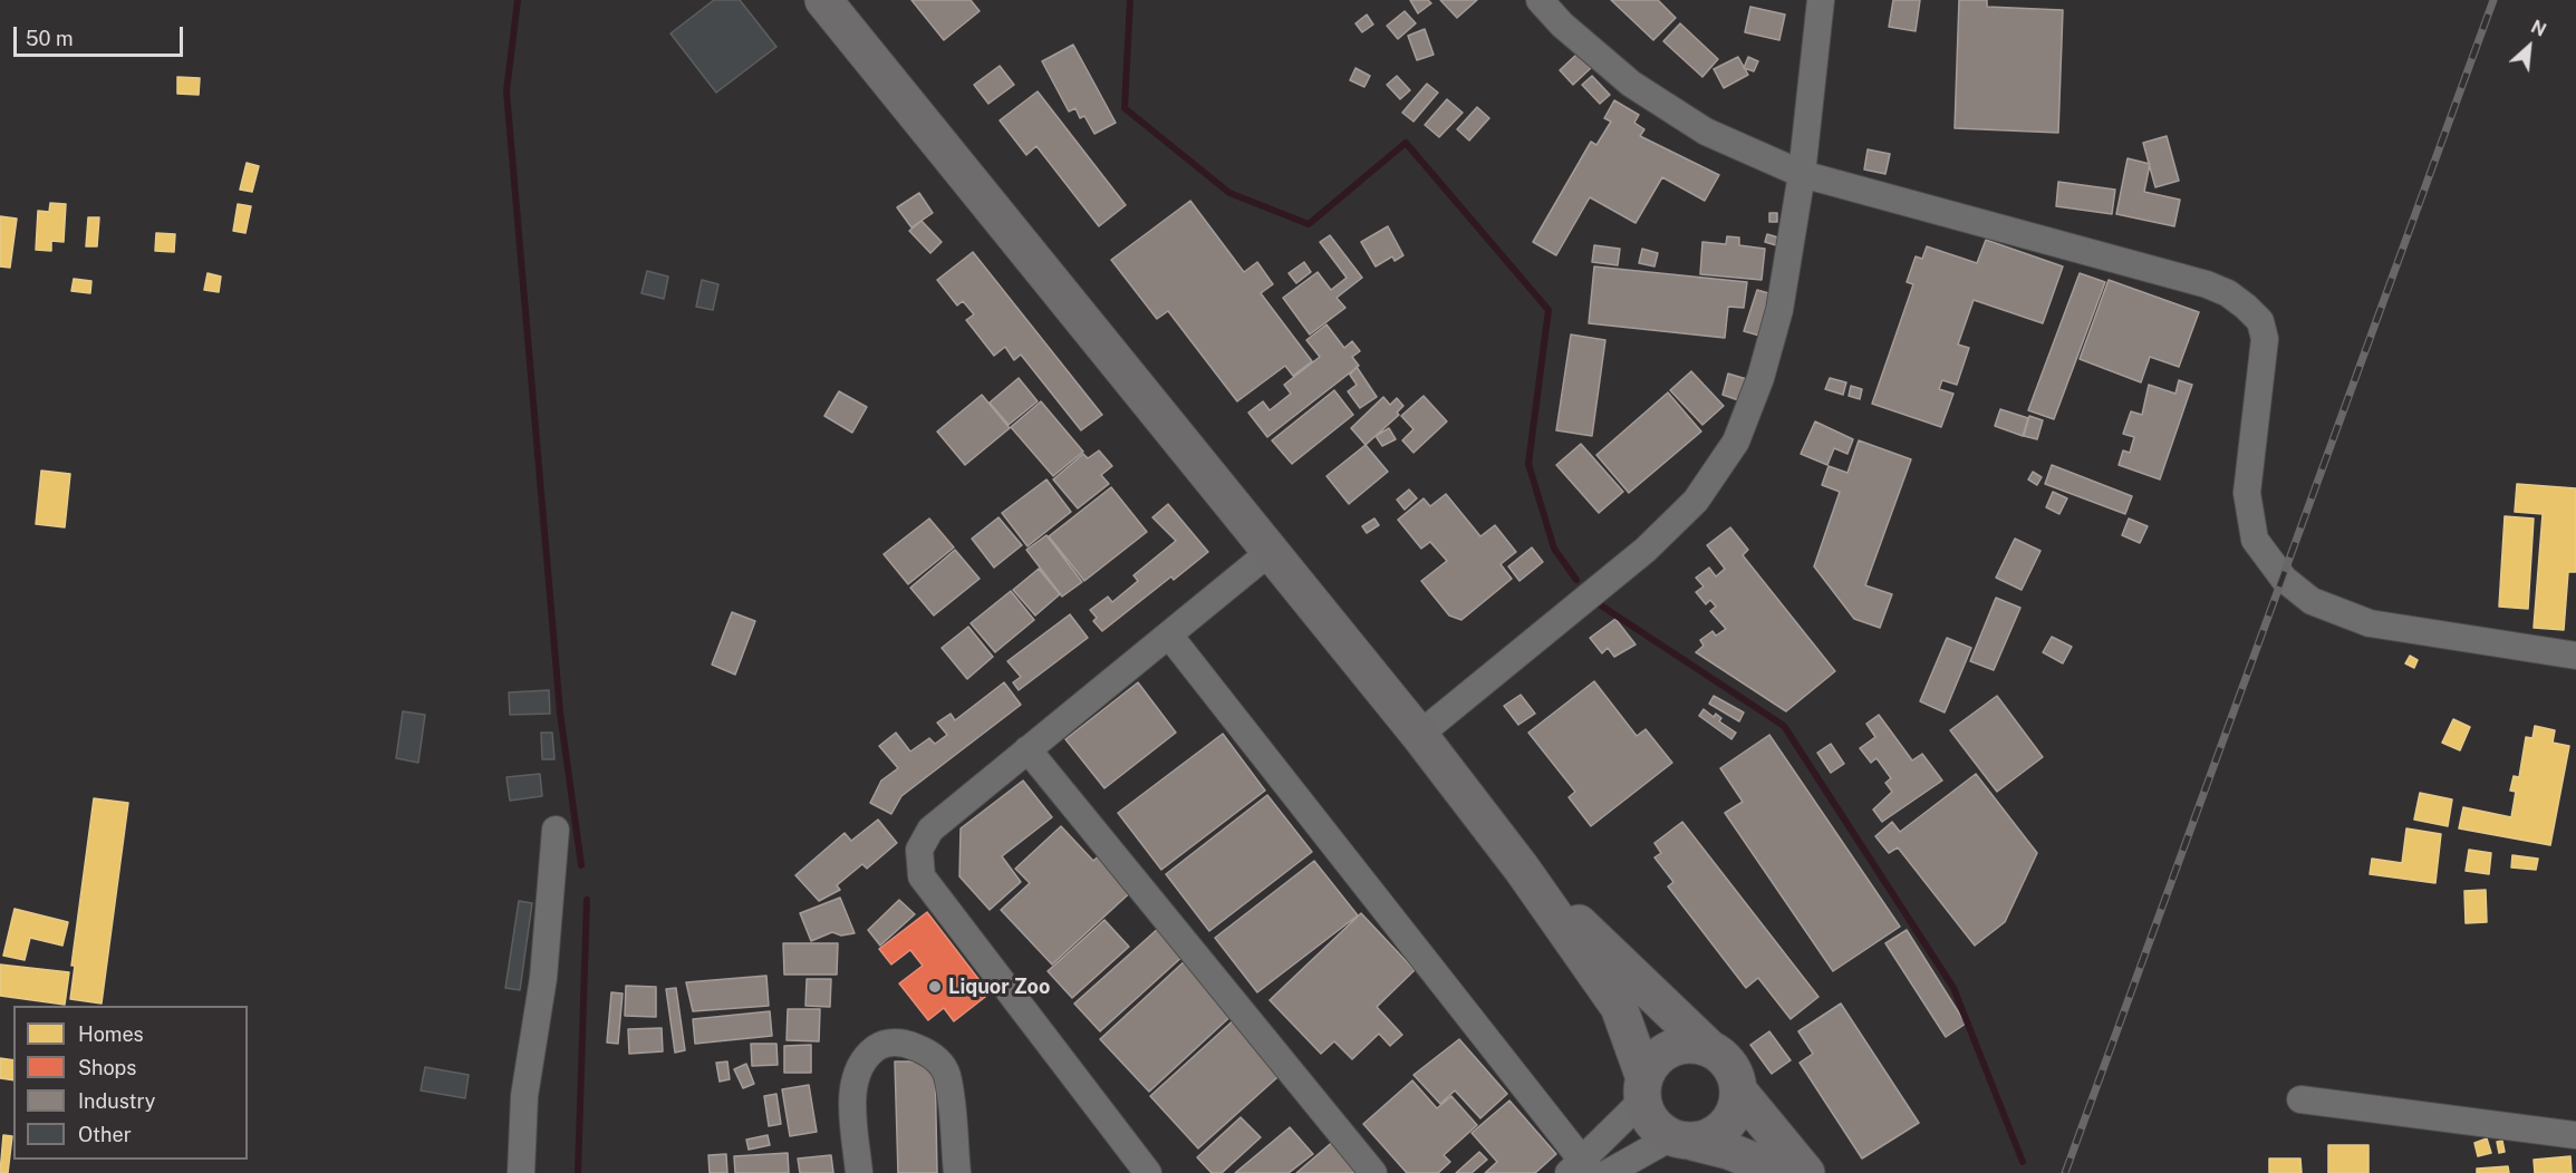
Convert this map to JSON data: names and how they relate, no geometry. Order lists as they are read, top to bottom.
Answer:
{
  "places": ["Liquor Zoo"],
  "legend": [
    "Homes",
    "Shops",
    "Industry",
    "Other"
  ],
  "scale_bar": "50 m",
  "north": "top right"
}
